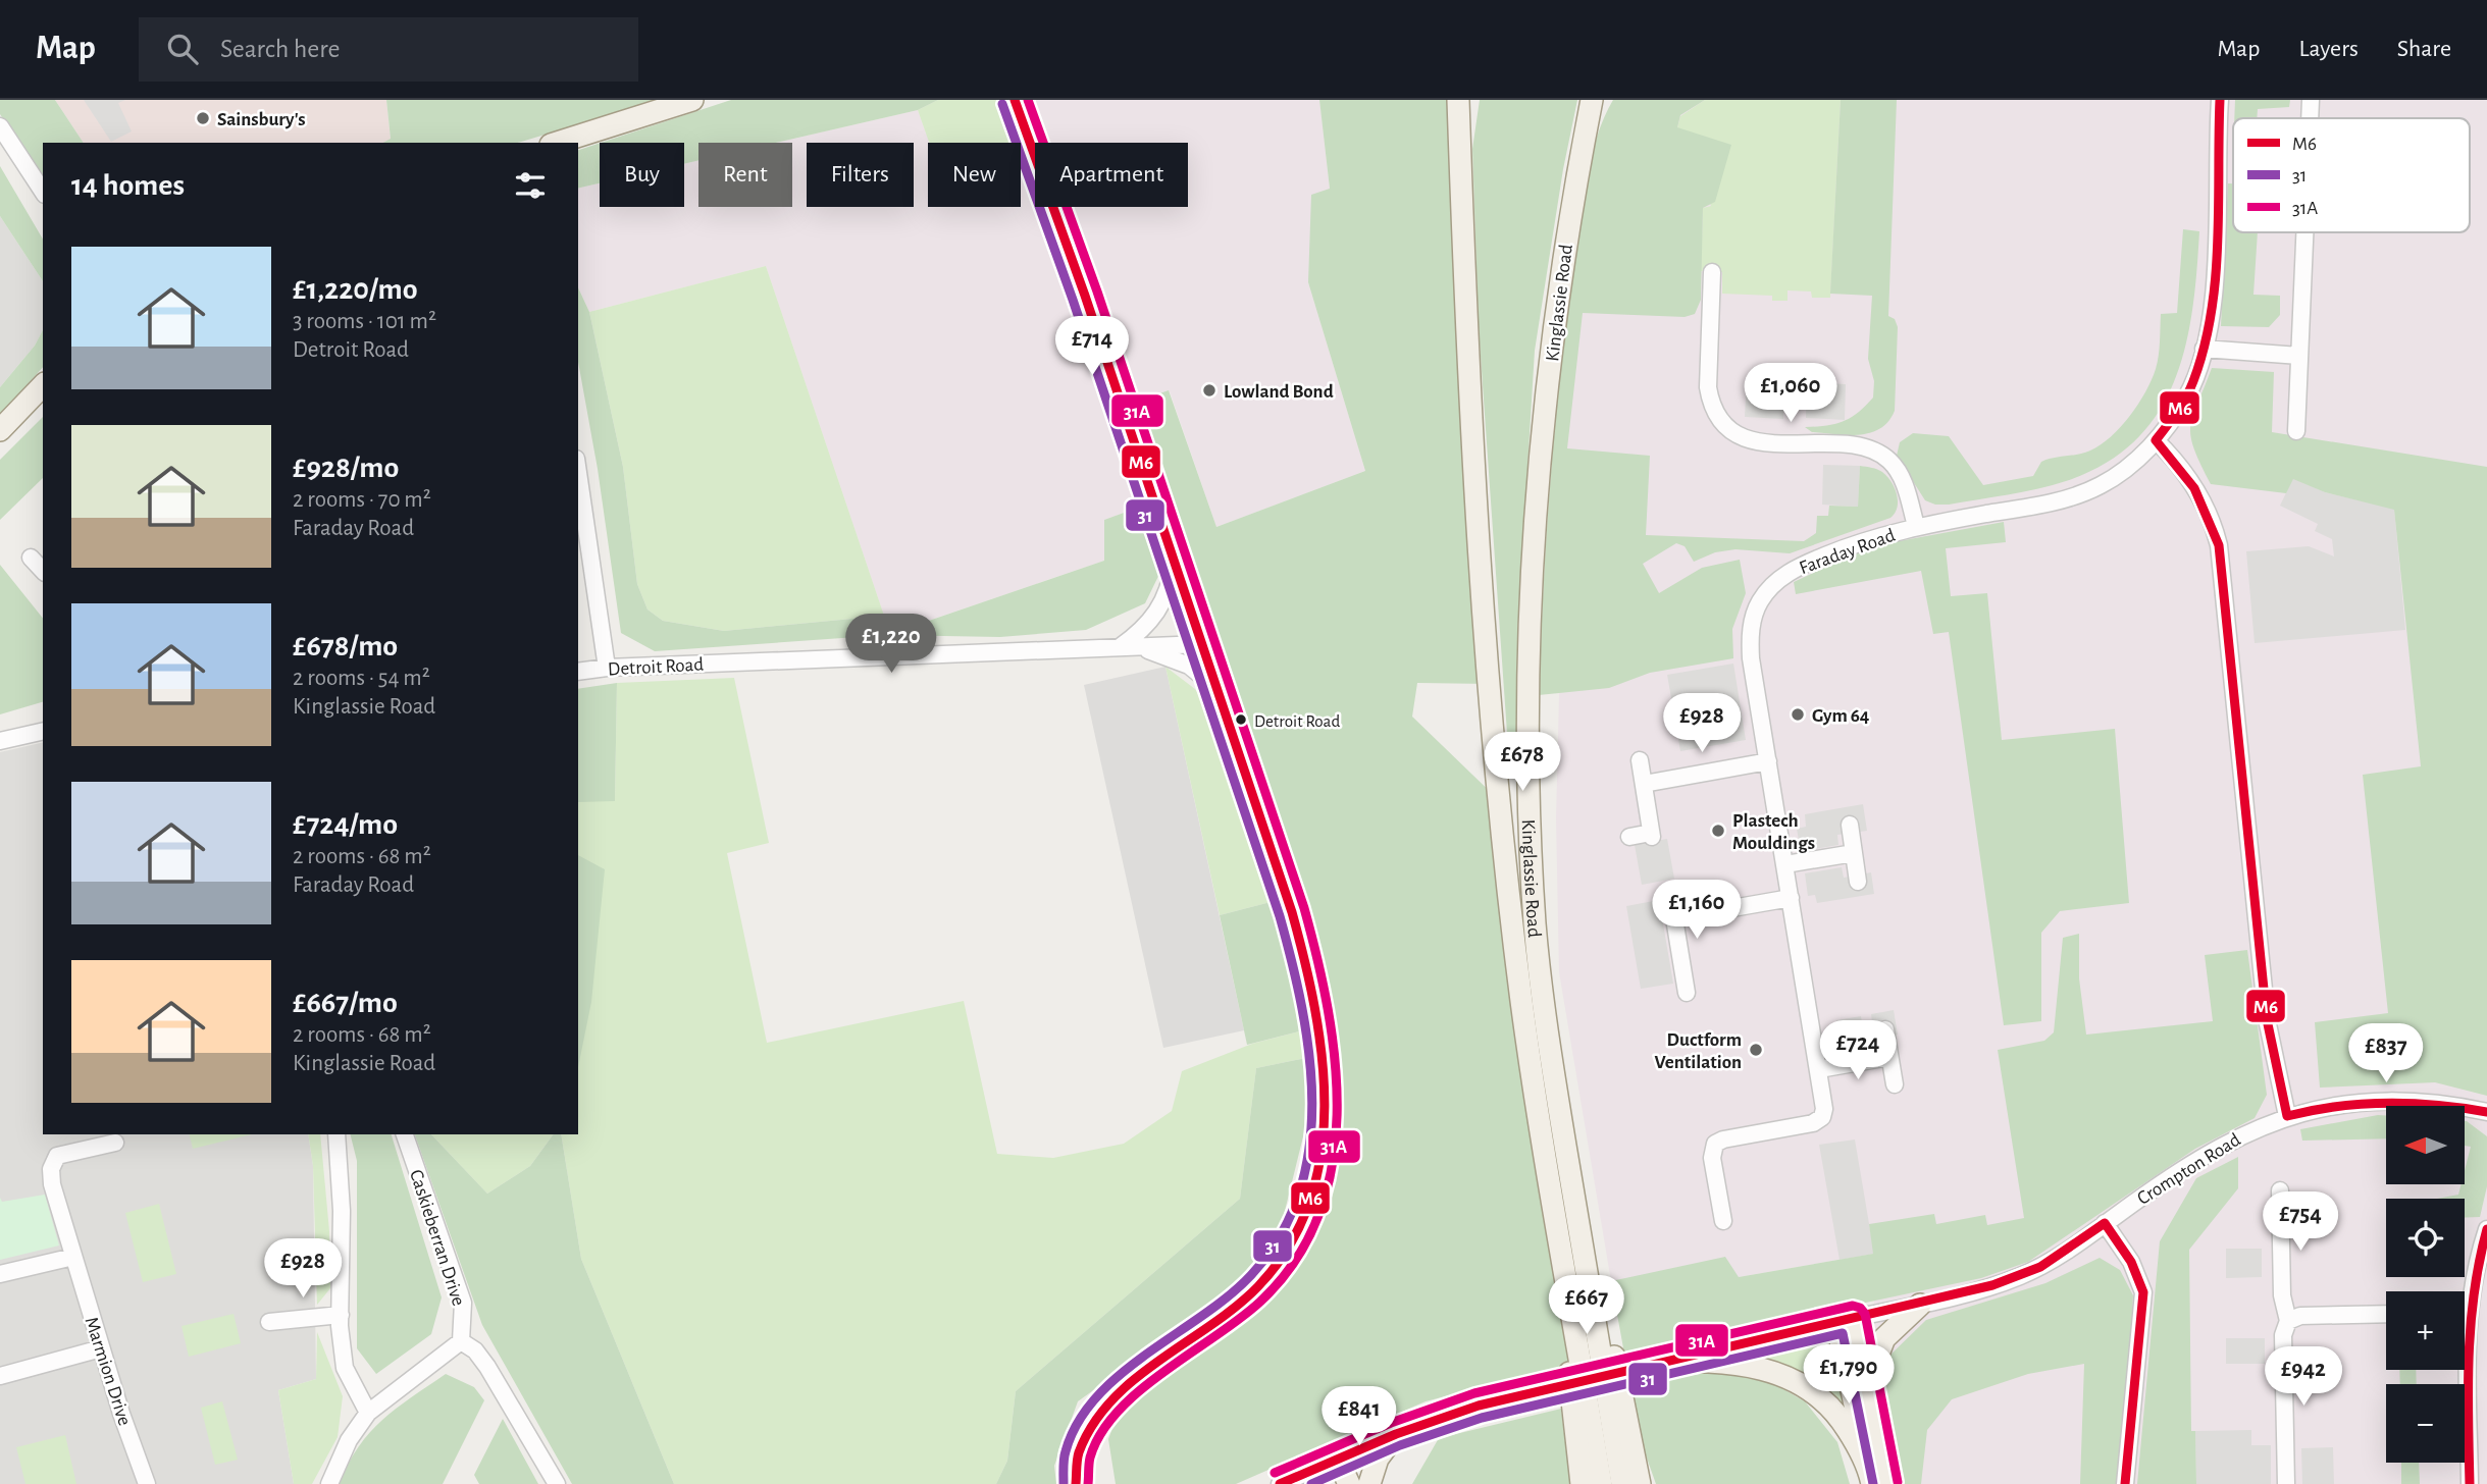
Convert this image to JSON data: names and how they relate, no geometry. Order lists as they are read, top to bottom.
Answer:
{
  "streets": {
    "main road": ["Kinglassie Road"],
    "street": [
      "Faraday Road",
      "Detroit Road",
      "Crompton Road",
      "Caskieberran Drive",
      "Marmion Drive"
    ]
  },
  "places": [
    "Sainsbury's",
    "Lowland Bond",
    "Gym 64",
    "Detroit Road",
    "Plastech Mouldings",
    "Ductform Ventilation"
  ],
  "lines": ["transit line M6", "transit line 31A", "transit line 31"],
  "legend": ["M6", "31", "31A"],
  "north": "left",
  "page": {
    "header": "Map",
    "search": "Search here",
    "nav": ["Map", "Layers", "Share"],
    "chip": [
      "Buy",
      "Rent",
      "Filters",
      "New",
      "Apartment"
    ],
    "heading": "14 homes",
    "list": [
      {
        "name": "£1,220/mo",
        "note": "3 rooms · 101 m² · Detroit Road"
      },
      {
        "name": "£928/mo",
        "note": "2 rooms · 70 m² · Faraday Road"
      },
      {
        "name": "£678/mo",
        "note": "2 rooms · 54 m² · Kinglassie Road"
      },
      {
        "name": "£724/mo",
        "note": "2 rooms · 68 m² · Faraday Road"
      },
      {
        "name": "£667/mo",
        "note": "2 rooms · 68 m² · Kinglassie Road"
      }
    ],
    "price": [
      "£714",
      "£1,060",
      "£1,220",
      "£928",
      "£678",
      "£1,160",
      "£724",
      "£837",
      "£754",
      "£928",
      "£667",
      "£1,790",
      "£942",
      "£841"
    ],
    "map_buttons": ["+", "−"]
  }
}
